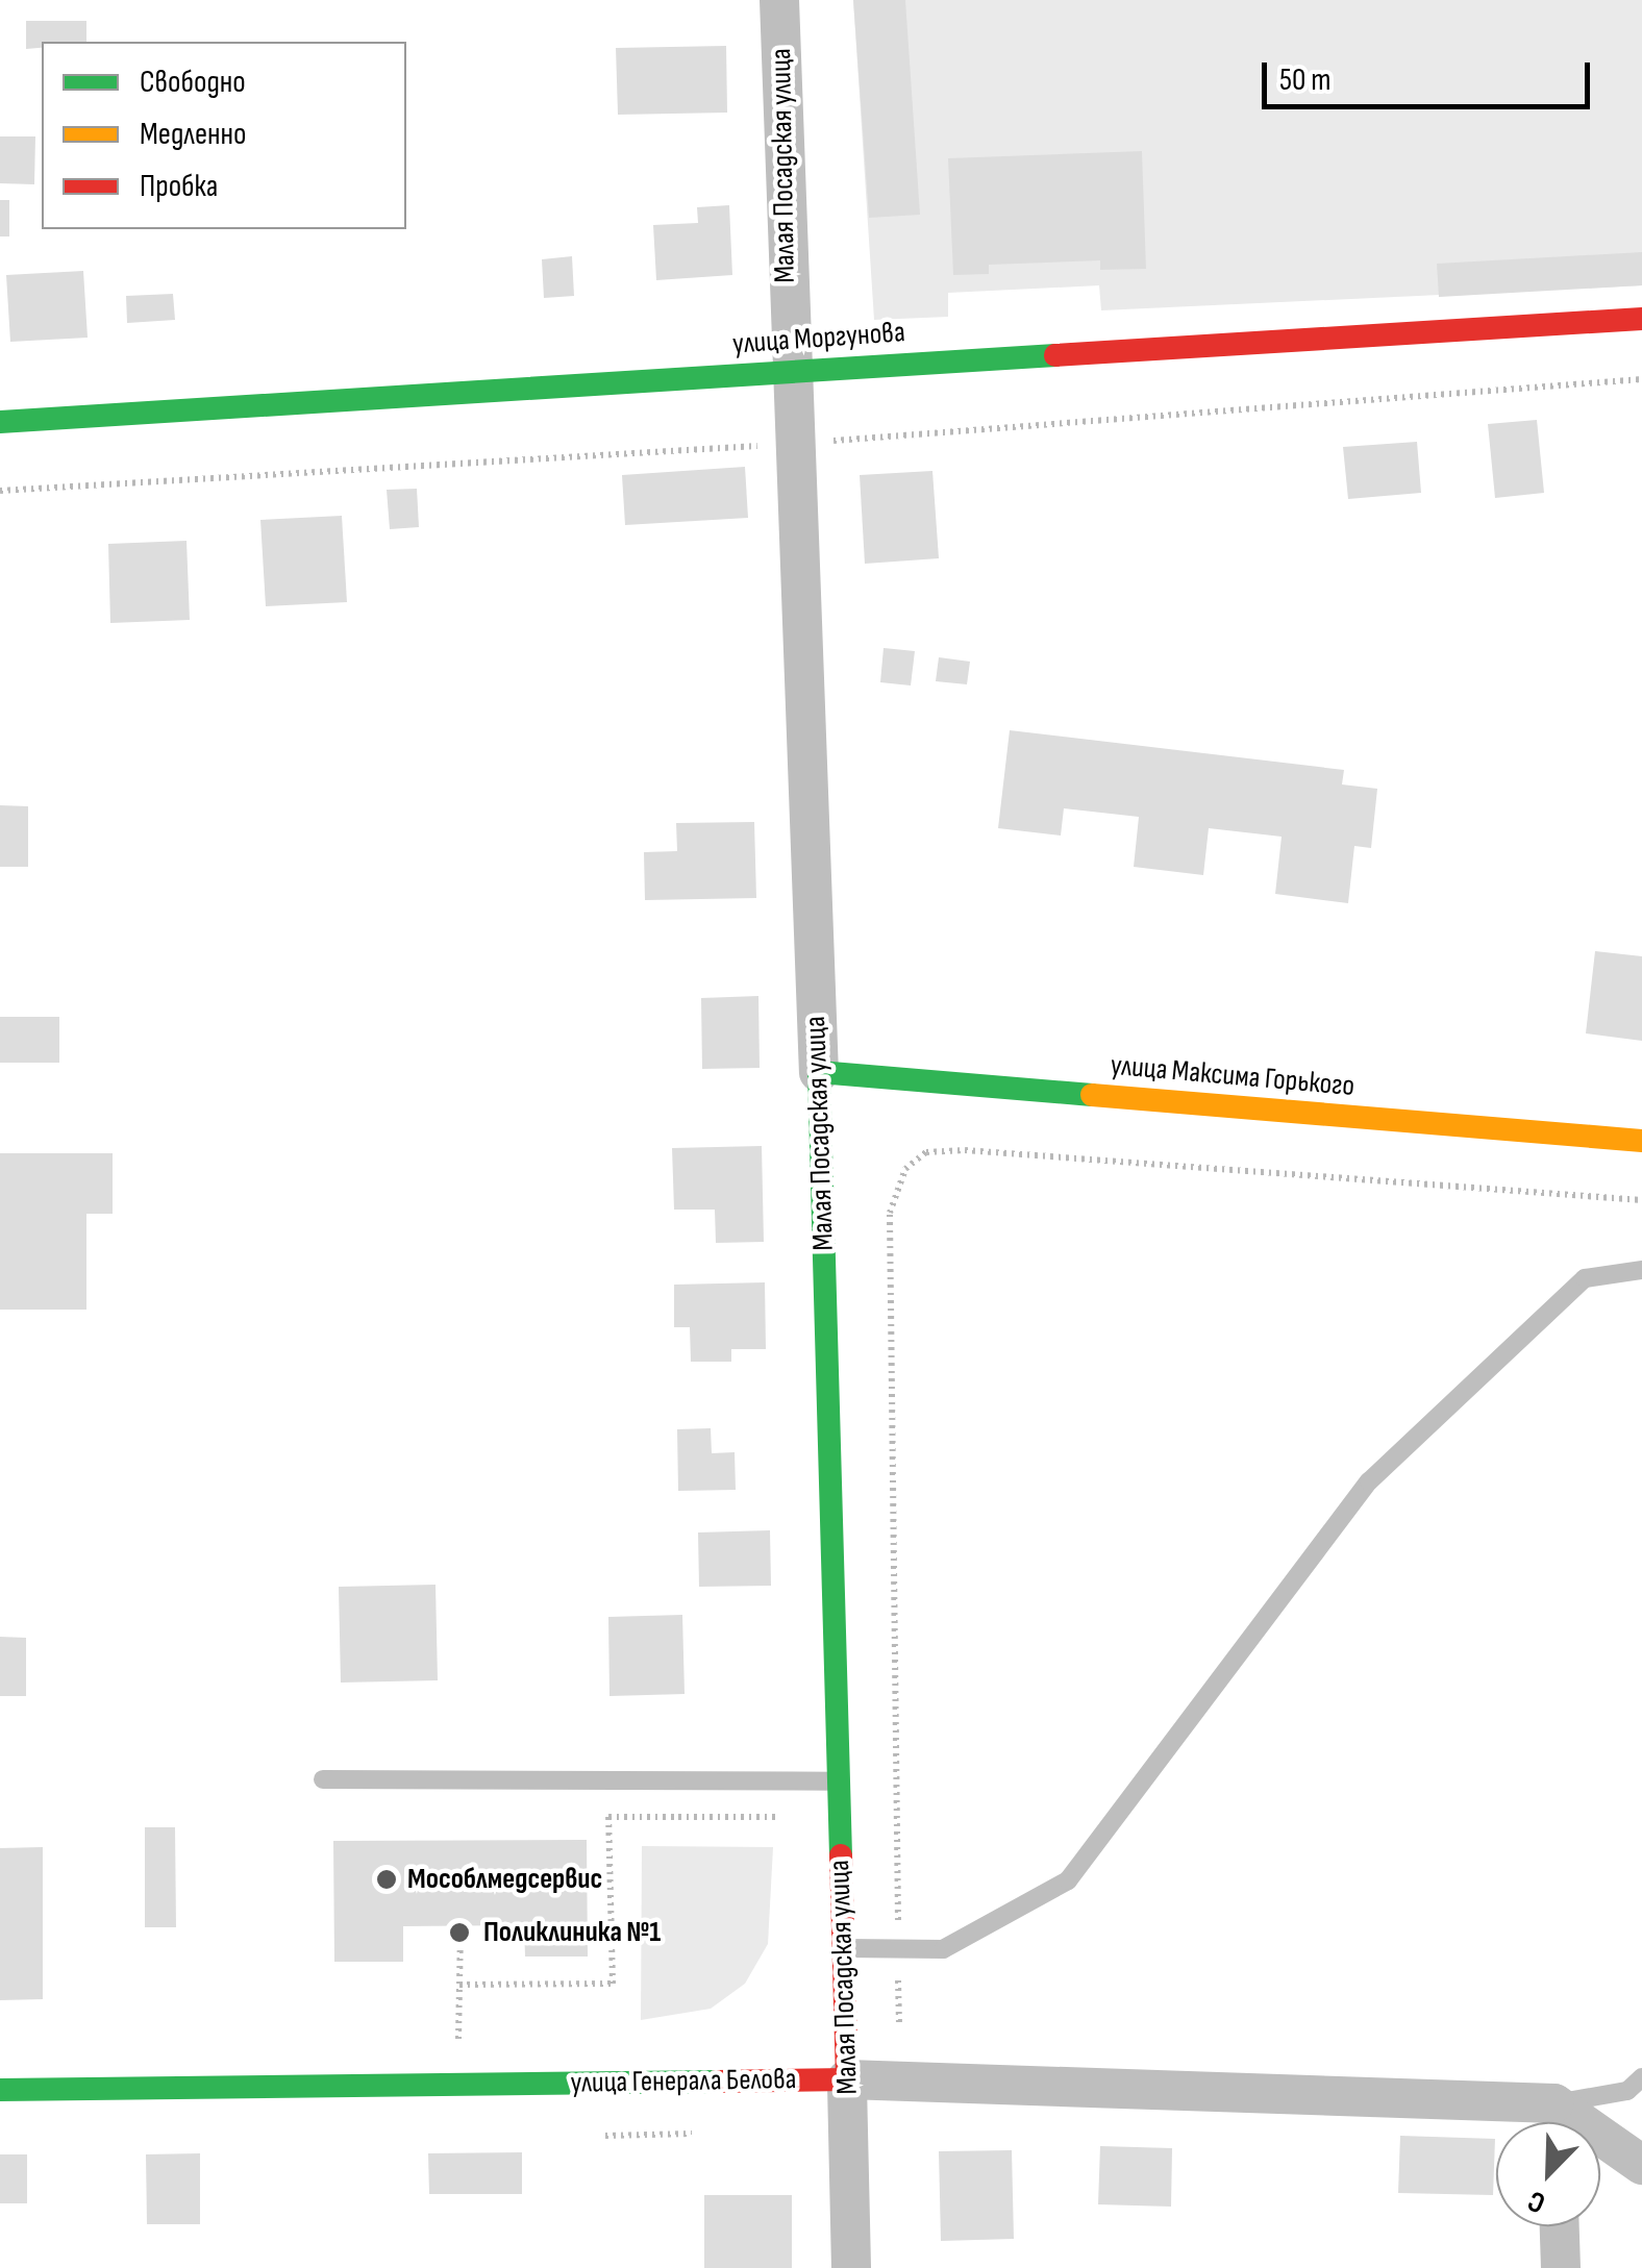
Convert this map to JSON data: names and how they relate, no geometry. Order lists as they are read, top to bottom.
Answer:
{
  "streets": {
    "main road": [
      "Малая Посадская улица",
      "улица Моргунова",
      "улица Максима Горького",
      "улица Генерала Белова"
    ]
  },
  "crossings": [
    ["Малая Посадская улица", "улица Моргунова"],
    ["Малая Посадская улица", "улица Максима Горького"],
    ["Малая Посадская улица", "улица Генерала Белова"]
  ],
  "places": ["Мособлмедсервис", "Поликлиника №1"],
  "legend": ["Свободно", "Медленно", "Пробка"],
  "scale_bar": "50 m",
  "north": "bottom left"
}
